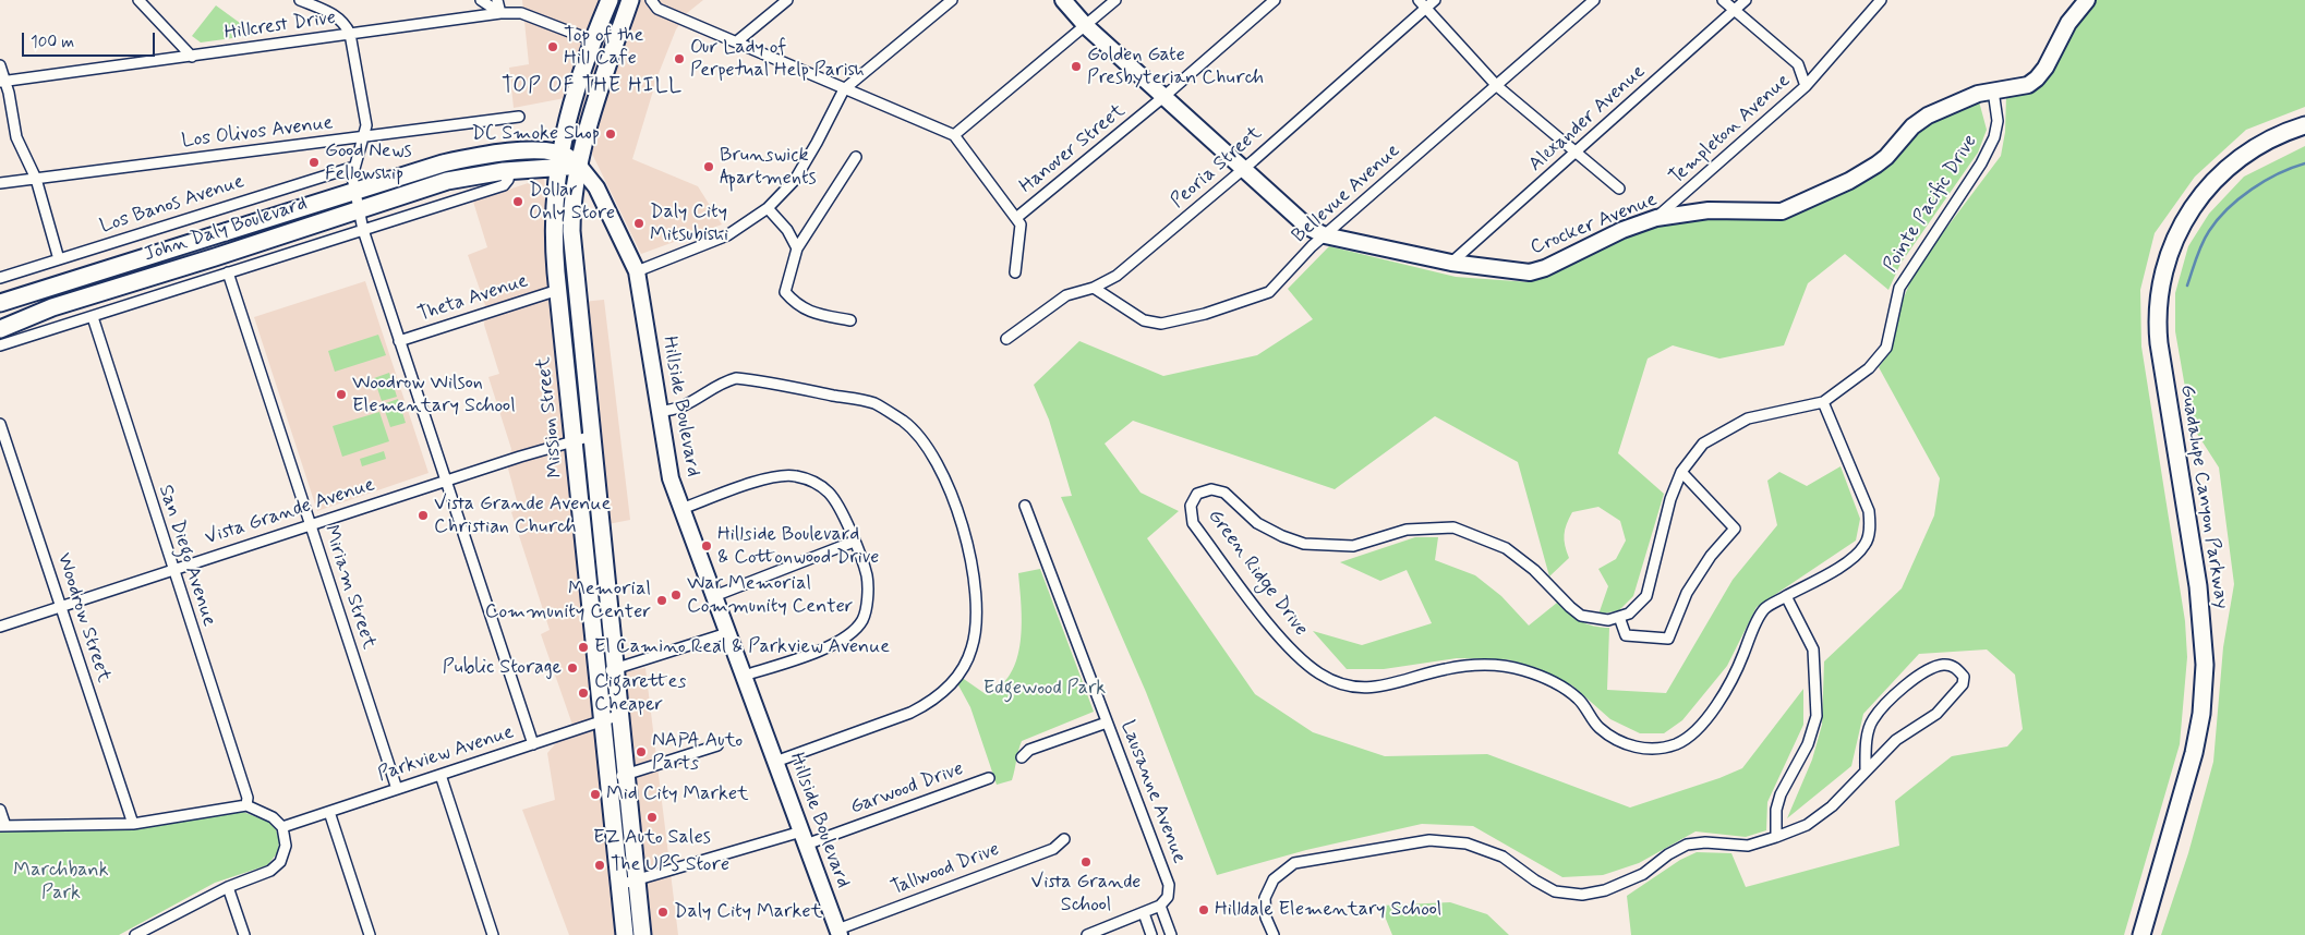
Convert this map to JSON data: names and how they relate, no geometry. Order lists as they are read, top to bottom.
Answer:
{
  "streets": {
    "main road": ["John Daly Boulevard", "Mission Street", "Guadalupe Canyon Parkway"],
    "street": [
      "Hillcrest Drive",
      "Alexander Avenue",
      "Templeton Avenue",
      "Los Olivos Avenue",
      "Hanover Street",
      "Peoria Street",
      "Bellevue Avenue",
      "Pointe Pacific Drive",
      "Los Banos Avenue",
      "Crocker Avenue",
      "Theta Avenue",
      "Hillside Boulevard",
      "Vista Grande Avenue",
      "San Diego Avenue",
      "Green Ridge Drive",
      "Miriam Street",
      "Woodrow Street",
      "Parkview Avenue",
      "Garwood Drive",
      "Lausanne Avenue",
      "Tallwood Drive"
    ]
  },
  "crossings": [
    ["Hillcrest Drive", "Mission Street"],
    ["Alexander Avenue", "Crocker Avenue"],
    ["Templeton Avenue", "Crocker Avenue"],
    ["Hanover Street", "Crocker Avenue"],
    ["Peoria Street", "Bellevue Avenue"],
    ["Peoria Street", "Crocker Avenue"],
    ["Bellevue Avenue", "Crocker Avenue"],
    ["Pointe Pacific Drive", "Crocker Avenue"],
    ["Pointe Pacific Drive", "Green Ridge Drive"],
    ["John Daly Boulevard", "Mission Street"],
    ["Theta Avenue", "Mission Street"],
    ["Hillside Boulevard", "Mission Street"],
    ["Hillside Boulevard", "Garwood Drive"],
    ["Hillside Boulevard", "Tallwood Drive"],
    ["Mission Street", "Vista Grande Avenue"],
    ["Mission Street", "Parkview Avenue"],
    ["Mission Street", "Garwood Drive"],
    ["Vista Grande Avenue", "San Diego Avenue"],
    ["Vista Grande Avenue", "Miriam Street"],
    ["Vista Grande Avenue", "Woodrow Street"],
    ["Miriam Street", "Parkview Avenue"]
  ],
  "districts": ["TOP OF THE HILL"],
  "parks": ["Edgewood Park", "Marchbank Park"],
  "places": [
    "Top of the Hill Cafe",
    "Our Lady of Perpetual Help Parish",
    "Golden Gate Presbyterian Church",
    "DC Smoke Shop",
    "Good News Fellowship",
    "Brunswick Apartments",
    "Dollar Only Store",
    "Daly City Mitsubishi",
    "Woodrow Wilson Elementary School",
    "Vista Grande Avenue Christian Church",
    "Hillside Boulevard & Cottonwood Drive",
    "War Memorial Community Center",
    "Memorial Community Center",
    "El Camino Real & Parkview Avenue",
    "Public Storage",
    "Cigarettes Cheaper",
    "NAPA Auto Parts",
    "Mid City Market",
    "EZ Auto Sales",
    "Vista Grande School",
    "The UPS Store",
    "Hilldale Elementary School",
    "Daly City Market"
  ],
  "scale_bar": "100 m"
}
